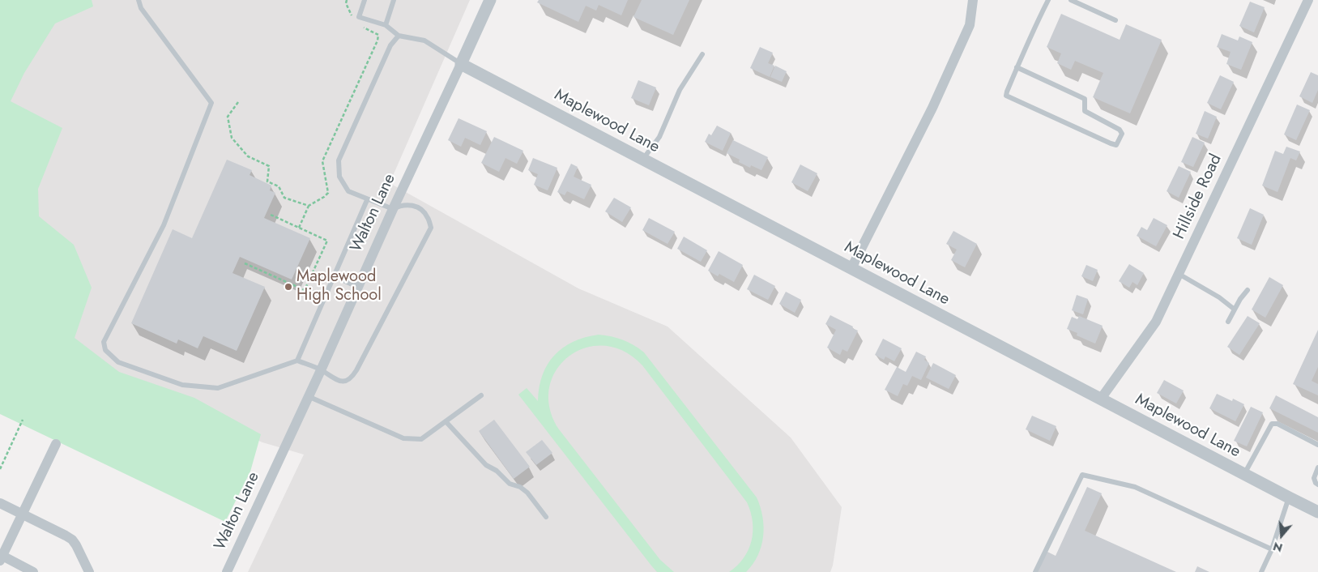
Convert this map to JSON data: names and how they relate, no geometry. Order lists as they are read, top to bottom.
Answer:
{
  "streets": {
    "street": ["Maplewood Lane", "Hillside Road", "Walton Lane"]
  },
  "crossings": [
    ["Maplewood Lane", "Hillside Road"],
    ["Maplewood Lane", "Walton Lane"]
  ],
  "places": ["Maplewood High School"],
  "north": "bottom"
}
